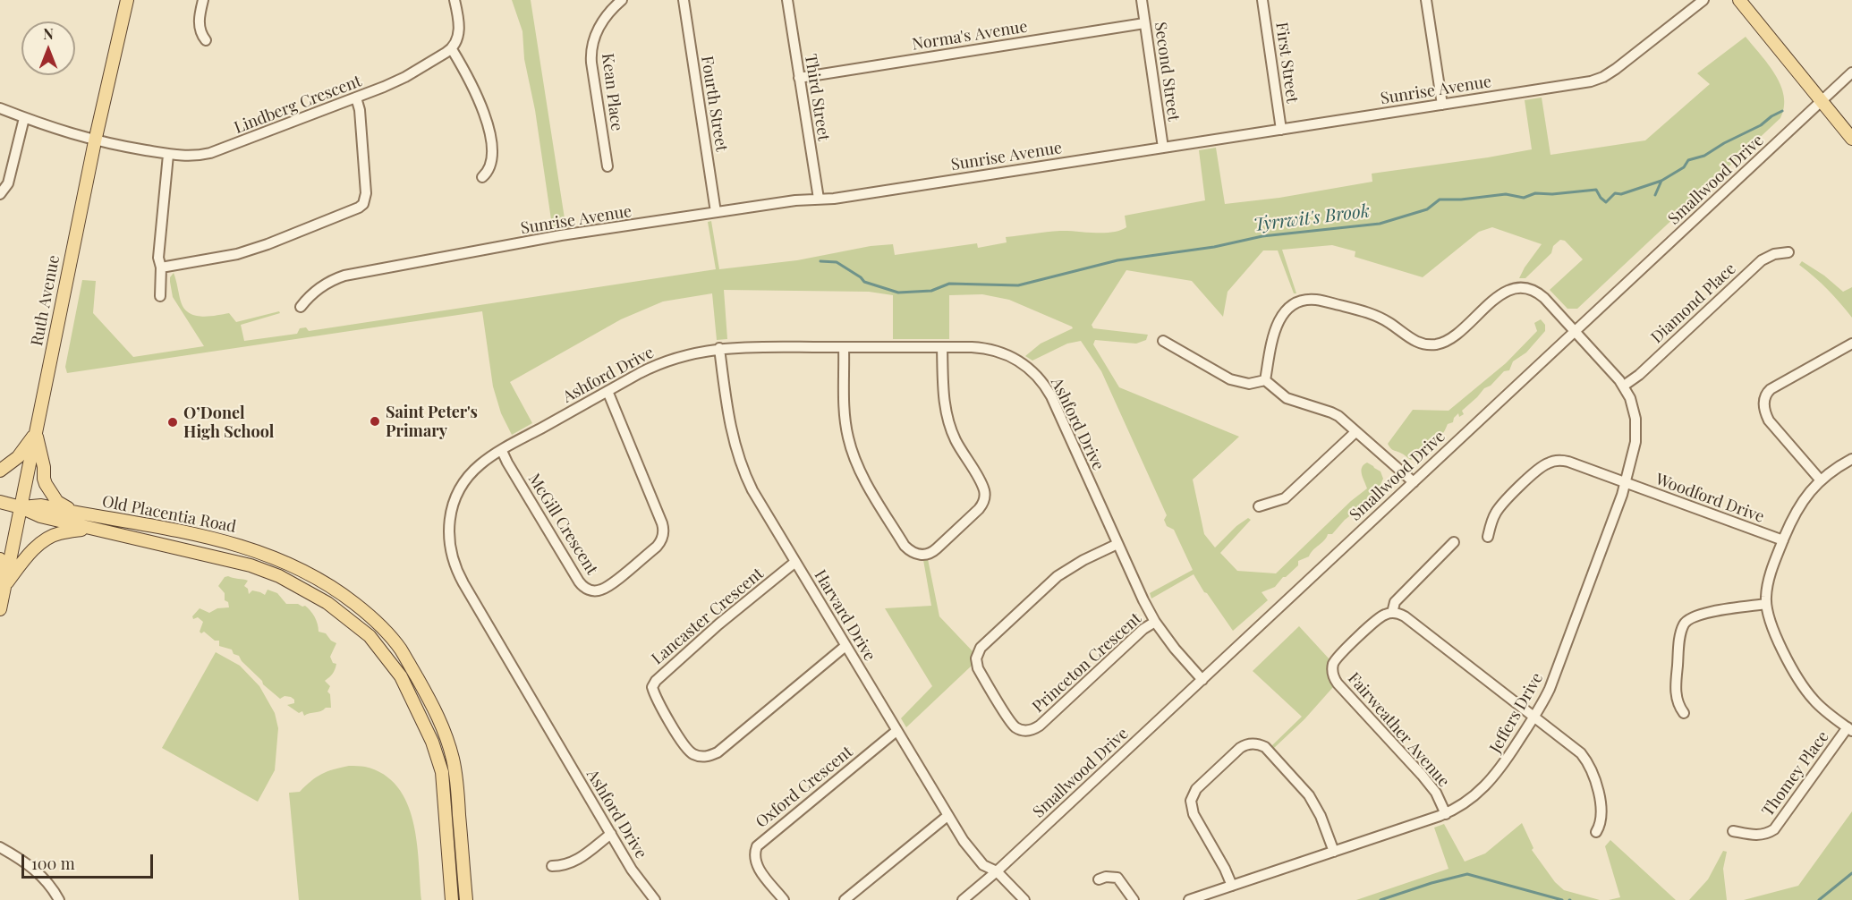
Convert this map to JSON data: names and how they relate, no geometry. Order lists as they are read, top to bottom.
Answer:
{
  "streets": {
    "main road": ["Ruth Avenue", "Old Placentia Road"],
    "street": [
      "Norma's Avenue",
      "First Street",
      "Second Street",
      "Sunrise Avenue",
      "Kean Place",
      "Third Street",
      "Fourth Street",
      "Lindberg Crescent",
      "Smallwood Drive",
      "Diamond Place",
      "Ashford Drive",
      "Woodford Drive",
      "McGill Crescent",
      "Harvard Drive",
      "Lancaster Crescent",
      "Princeton Crescent",
      "Jeffers Drive",
      "Fairweather Avenue",
      "Thomey Place",
      "Oxford Crescent"
    ]
  },
  "crossings": [
    ["Norma's Avenue", "Second Street"],
    ["Norma's Avenue", "Third Street"],
    ["First Street", "Sunrise Avenue"],
    ["Second Street", "Sunrise Avenue"],
    ["Sunrise Avenue", "Third Street"],
    ["Sunrise Avenue", "Fourth Street"],
    ["Lindberg Crescent", "Ruth Avenue"],
    ["Smallwood Drive", "Ashford Drive"],
    ["Smallwood Drive", "Harvard Drive"],
    ["Smallwood Drive", "Jeffers Drive"],
    ["Ruth Avenue", "Old Placentia Road"],
    ["Diamond Place", "Jeffers Drive"],
    ["Ashford Drive", "McGill Crescent"],
    ["Ashford Drive", "Harvard Drive"],
    ["Ashford Drive", "Princeton Crescent"],
    ["Woodford Drive", "Jeffers Drive"],
    ["Harvard Drive", "Lancaster Crescent"],
    ["Harvard Drive", "Oxford Crescent"],
    ["Jeffers Drive", "Fairweather Avenue"]
  ],
  "water": ["Tyrrwit's Brook"],
  "places": ["Saint Peter's Primary", "O’Donel High School"],
  "scale_bar": "100 m",
  "north": "top"
}
